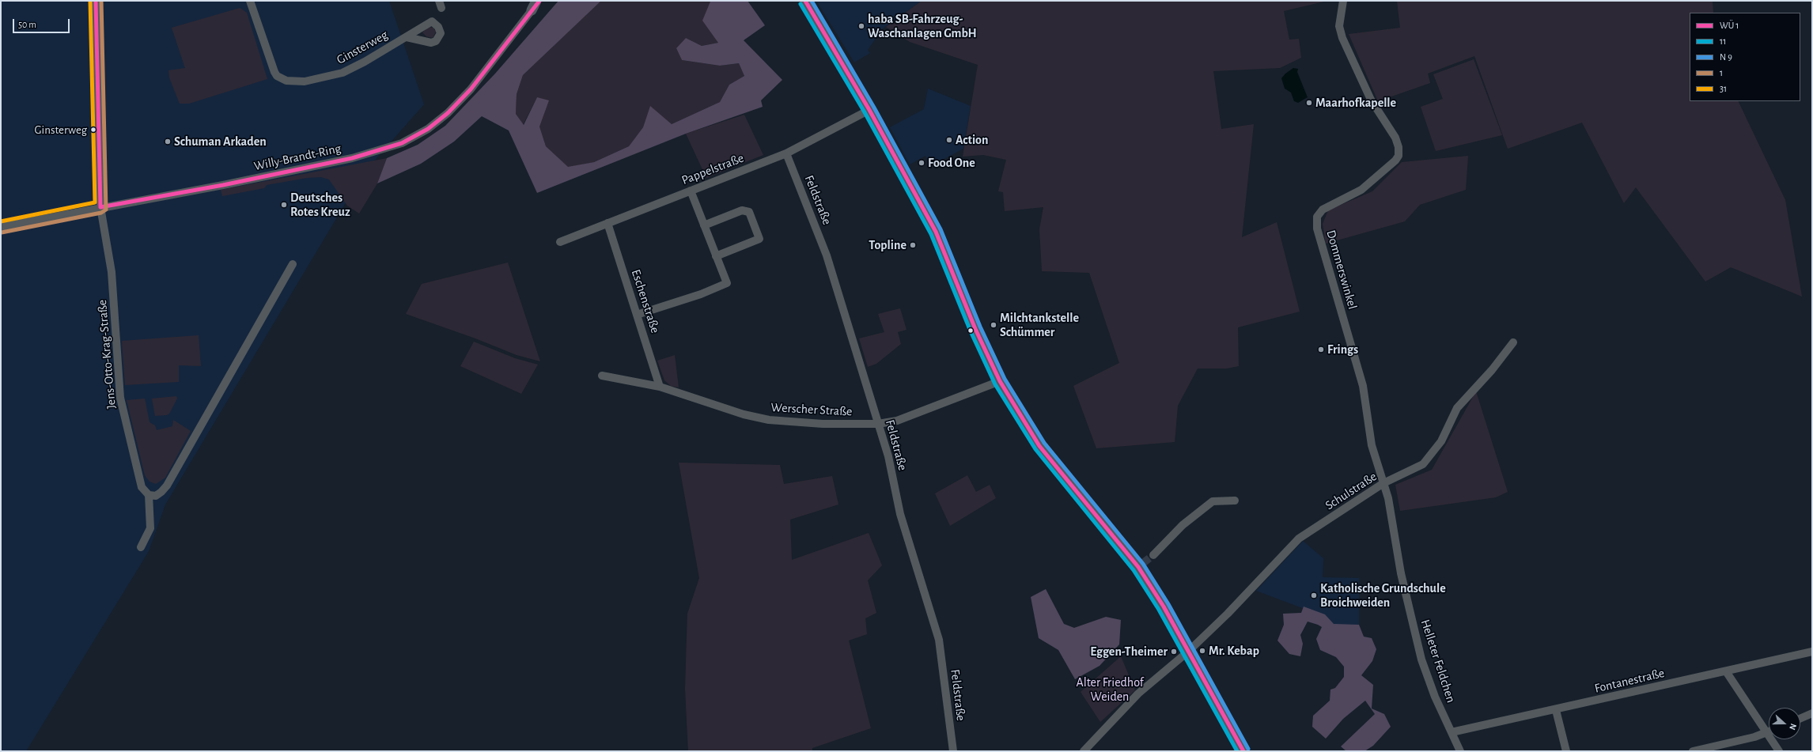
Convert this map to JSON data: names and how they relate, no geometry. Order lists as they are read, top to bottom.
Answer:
{
  "streets": {
    "street": [
      "Ginsterweg",
      "Willy-Brandt-Ring",
      "Pappelstraße",
      "Feldstraße",
      "Dommerswinkel",
      "Eschenstraße",
      "Jens-Otto-Krag-Straße",
      "Werscher Straße",
      "Schulstraße",
      "Helleter Feldchen",
      "Fontanestraße"
    ]
  },
  "crossings": [
    ["Willy-Brandt-Ring", "Jens-Otto-Krag-Straße"],
    ["Pappelstraße", "Feldstraße"],
    ["Pappelstraße", "Eschenstraße"],
    ["Feldstraße", "Werscher Straße"],
    ["Dommerswinkel", "Schulstraße"],
    ["Dommerswinkel", "Helleter Feldchen"],
    ["Eschenstraße", "Werscher Straße"],
    ["Schulstraße", "Helleter Feldchen"],
    ["Helleter Feldchen", "Fontanestraße"]
  ],
  "parks": ["Alter Friedhof Weiden"],
  "places": [
    "haba SB-Fahrzeug- Waschanlagen GmbH",
    "Maarhofkapelle",
    "Ginsterweg",
    "Action",
    "Schuman Arkaden",
    "Food One",
    "Deutsches Rotes Kreuz",
    "Topline",
    "Milchtankstelle Schümmer",
    "Frings",
    "Katholische Grundschule Broichweiden",
    "Mr. Kebap",
    "Eggen-Theimer"
  ],
  "lines": ["transit line 1", "transit line 31", "transit line 11"],
  "legend": [
    "WÜ 1",
    "11",
    "N 9",
    "1",
    "31"
  ],
  "scale_bar": "50 m",
  "north": "right"
}
